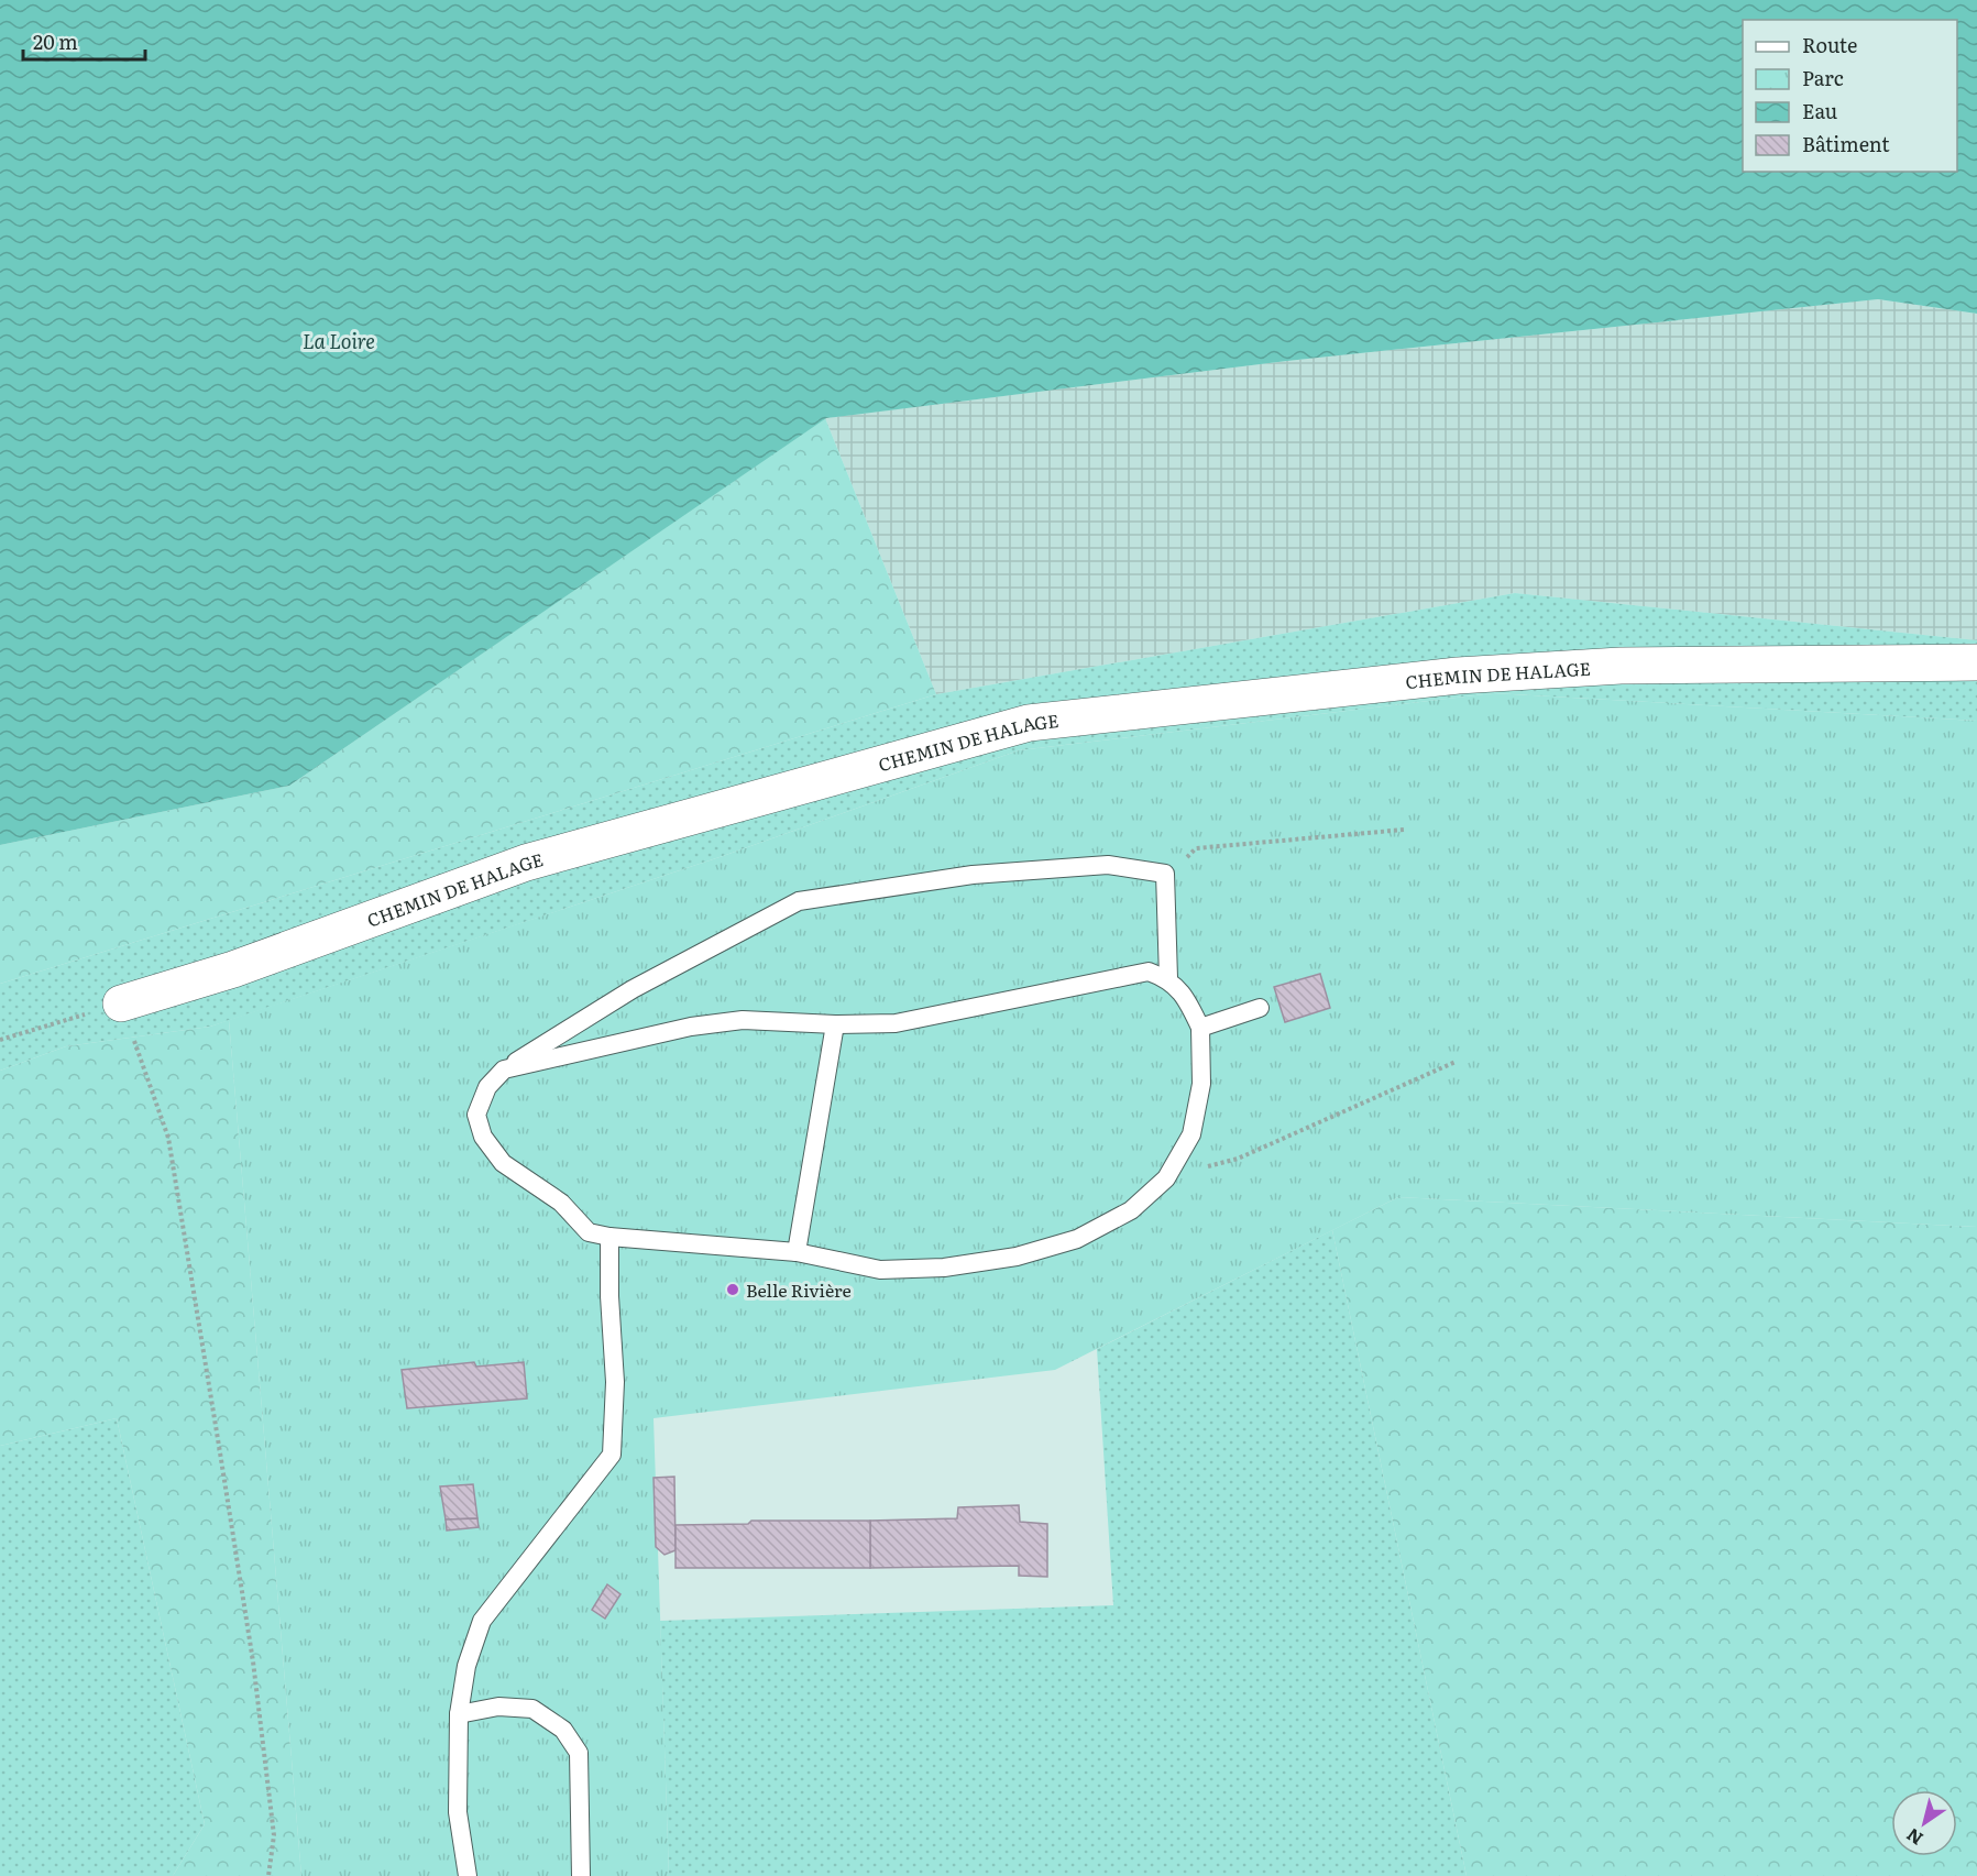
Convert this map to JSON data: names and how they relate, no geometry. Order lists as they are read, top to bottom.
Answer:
{
  "streets": {
    "street": ["CHEMIN DE HALAGE"]
  },
  "water": ["La Loire"],
  "places": ["Belle Rivière"],
  "legend": [
    "Route",
    "Parc",
    "Eau",
    "Bâtiment"
  ],
  "scale_bar": "20 m",
  "north": "bottom left"
}
